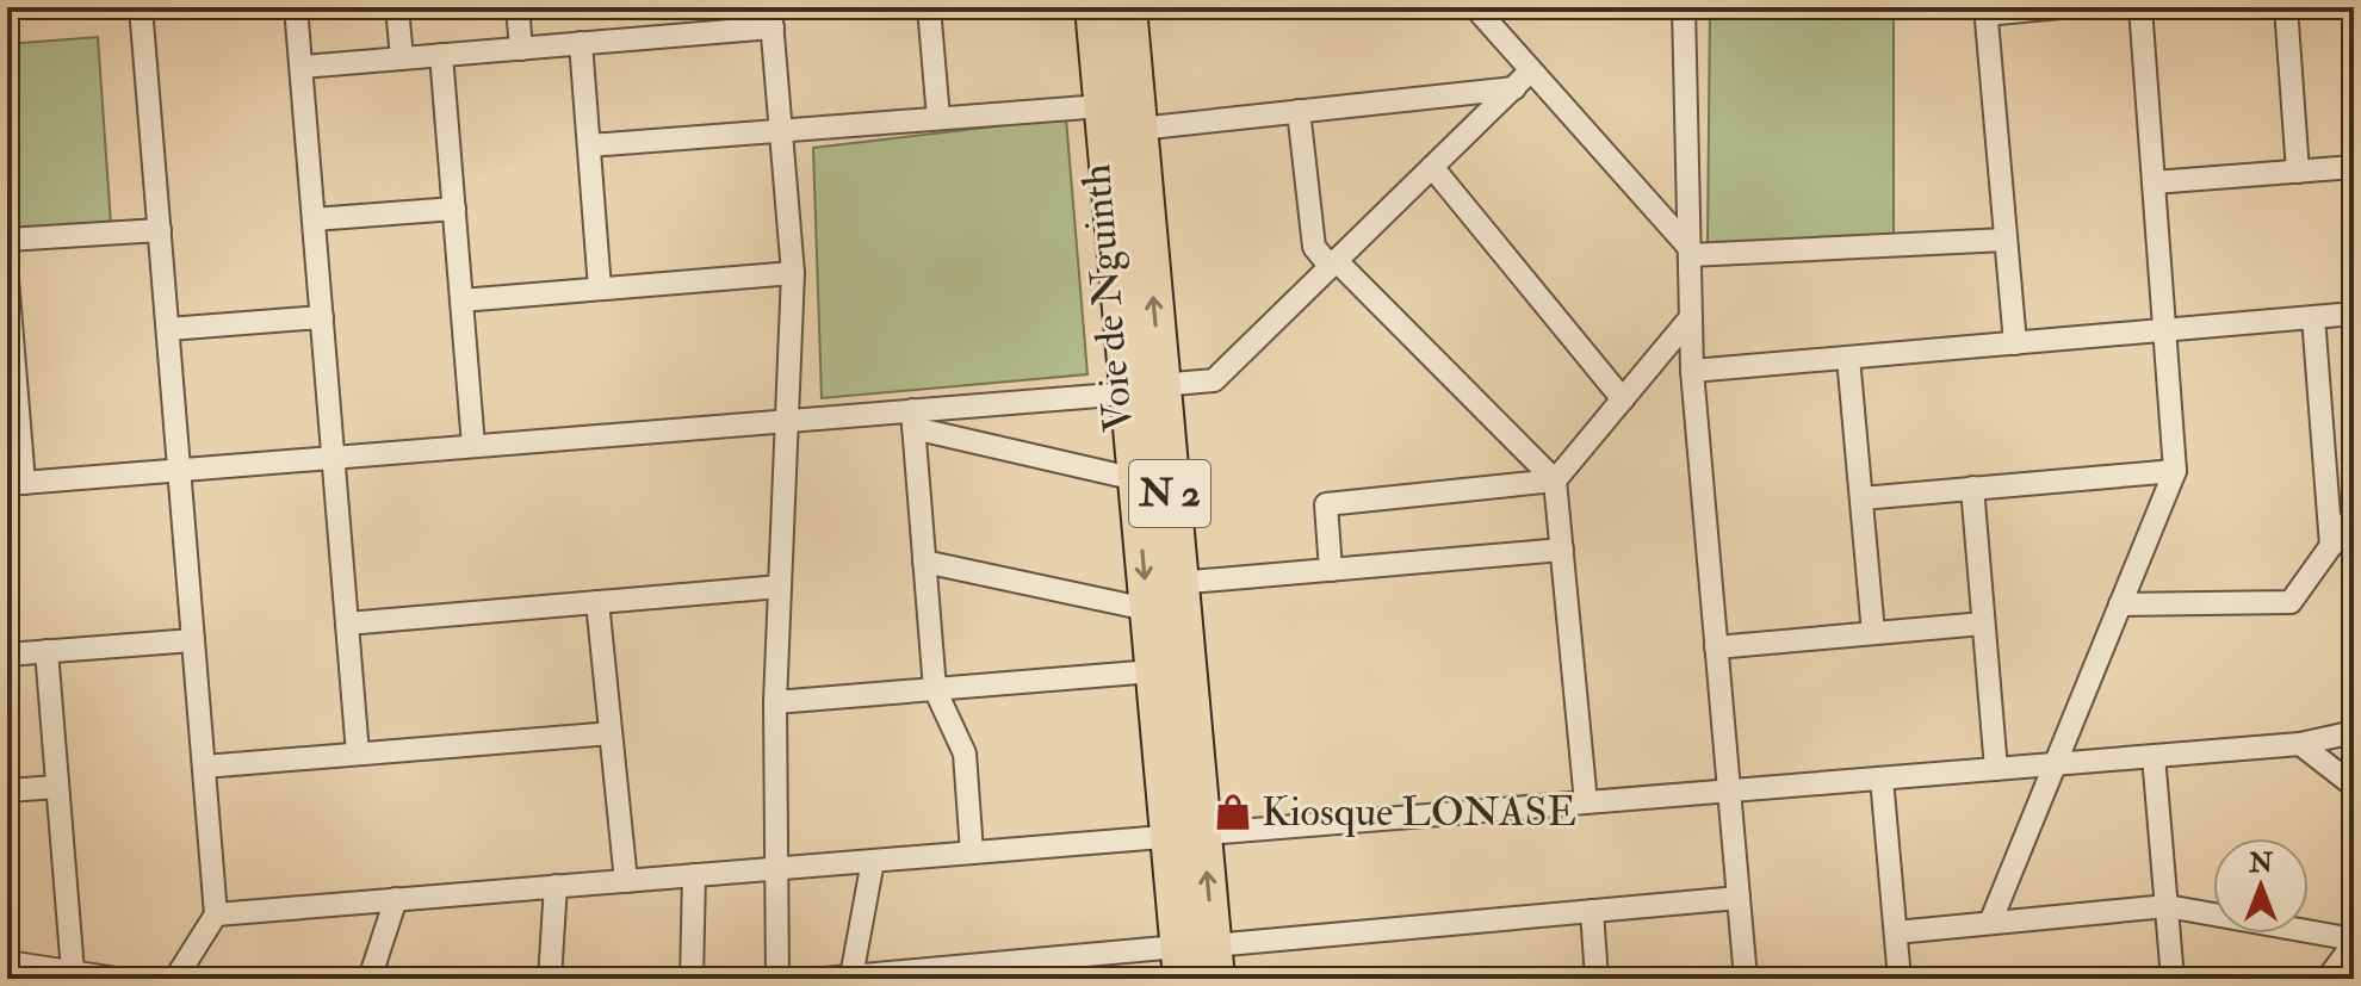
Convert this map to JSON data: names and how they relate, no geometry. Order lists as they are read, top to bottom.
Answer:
{
  "streets": {
    "highway": ["Voie de Nguinth", "N 2"]
  },
  "places": {
    "shop": ["Kiosque LONASE"]
  },
  "north": "top"
}
